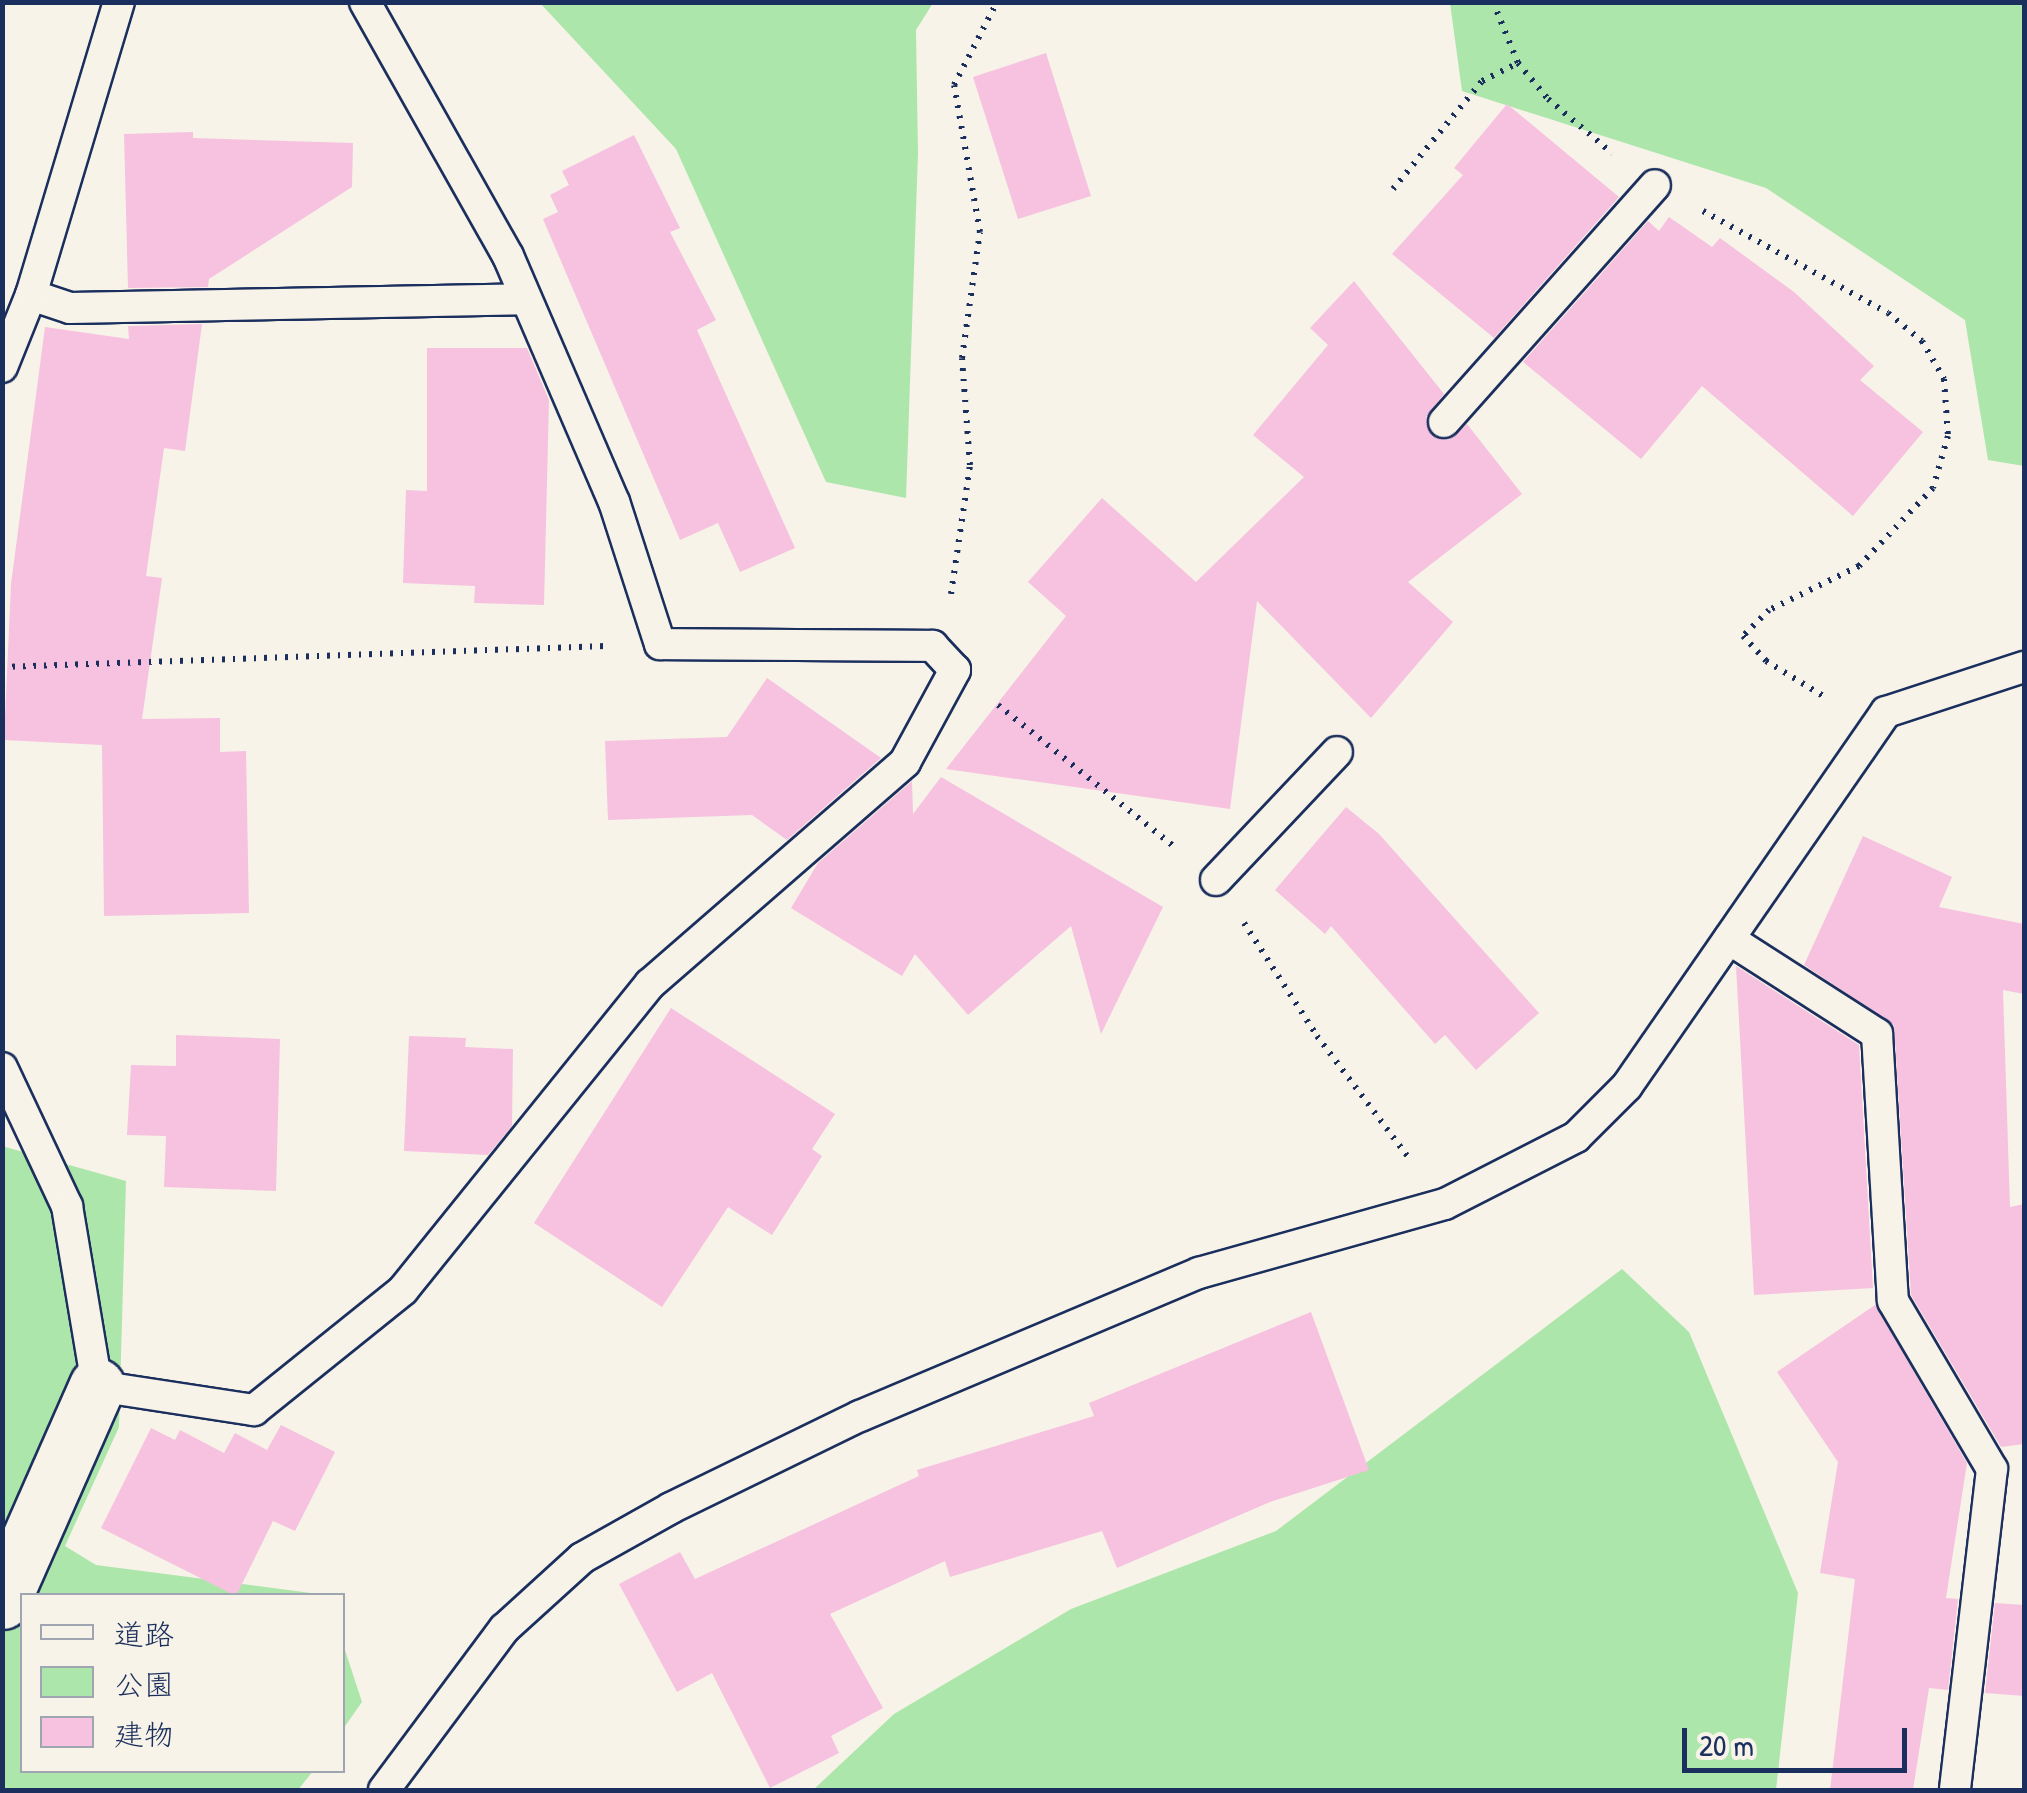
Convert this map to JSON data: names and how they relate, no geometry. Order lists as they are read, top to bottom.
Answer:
{
  "legend": ["道路", "公園", "建物"],
  "scale_bar": "20 m"
}
